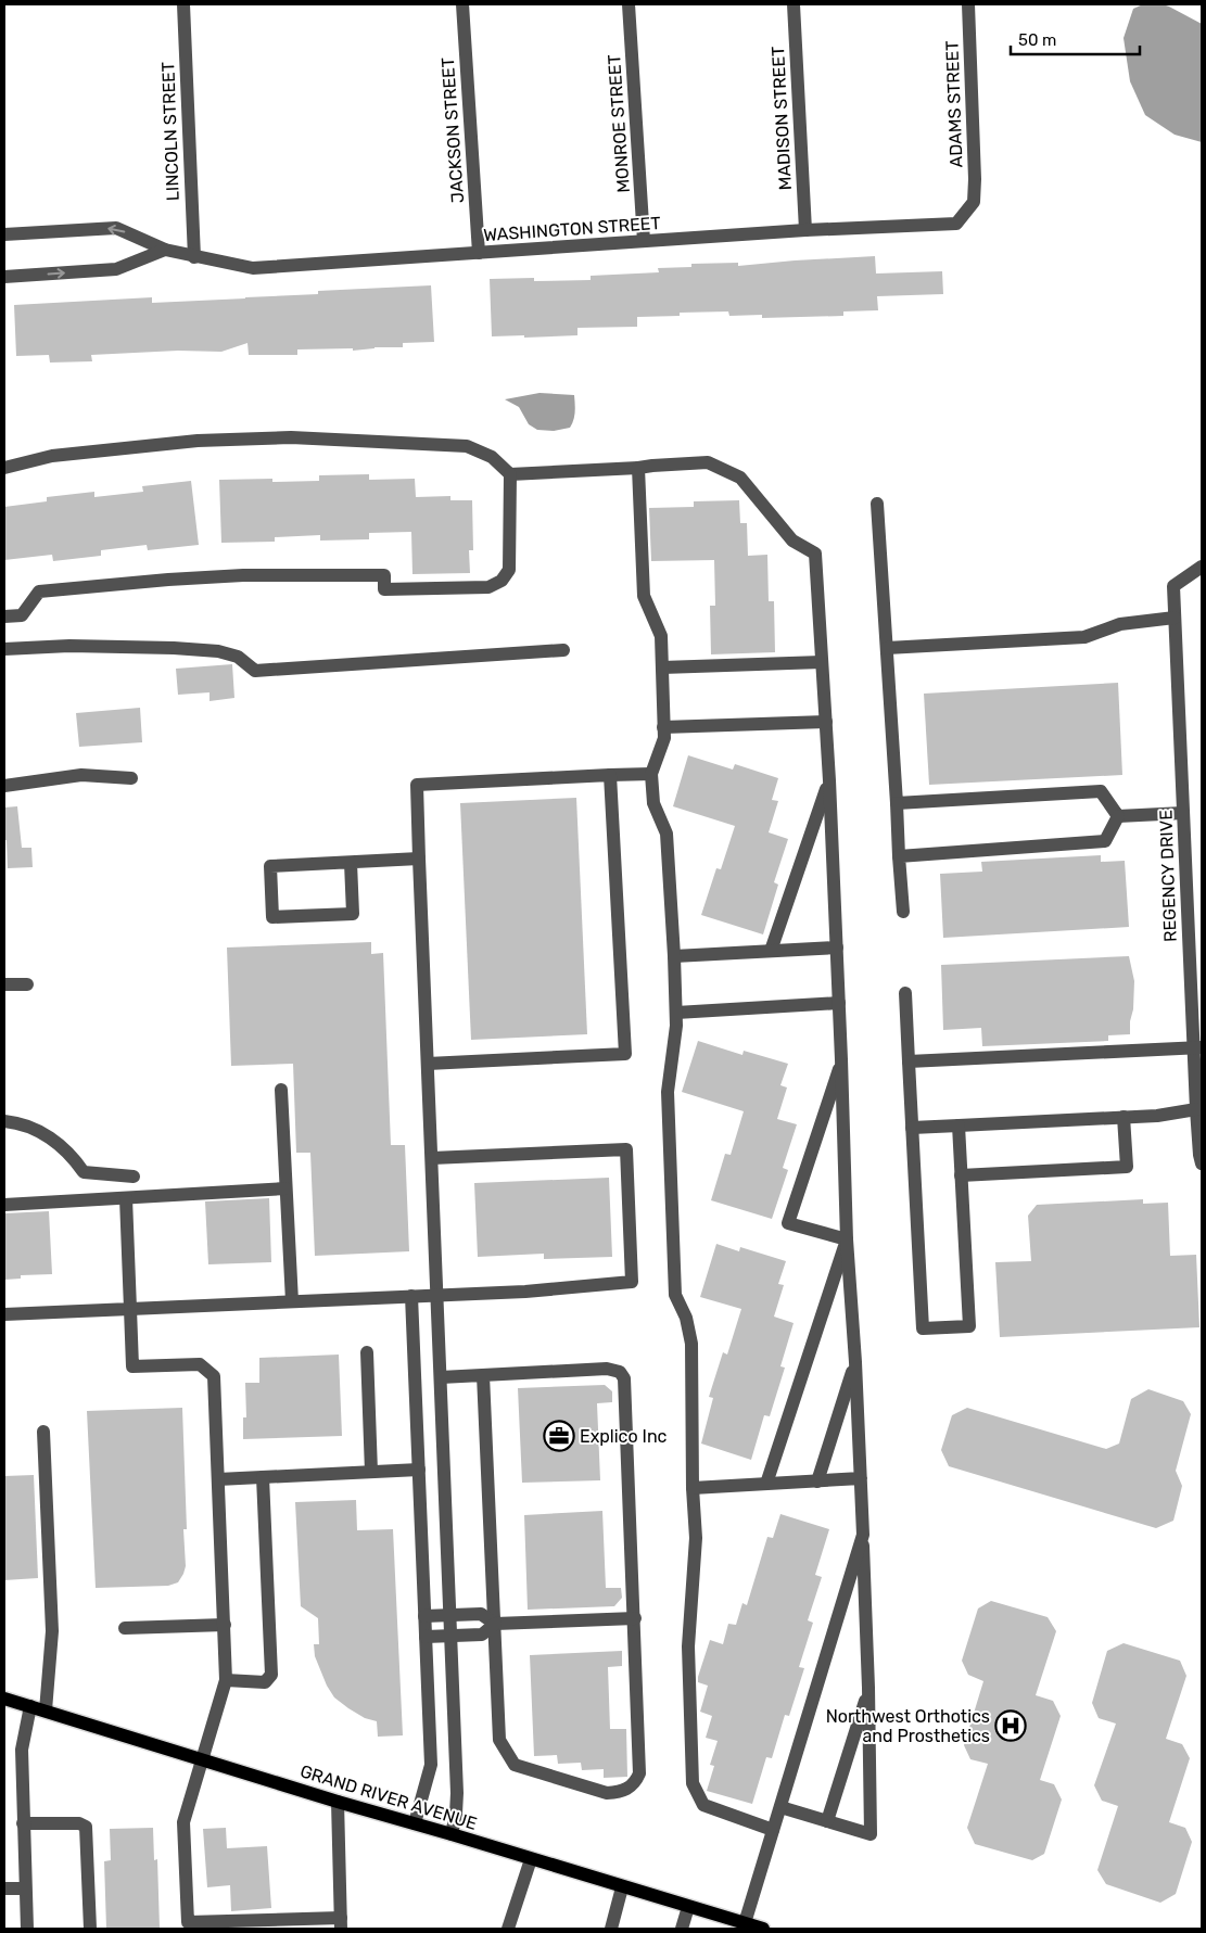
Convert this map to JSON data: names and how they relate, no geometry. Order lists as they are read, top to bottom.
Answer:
{
  "streets": {
    "main road": ["GRAND RIVER AVENUE"],
    "street": [
      "ADAMS STREET",
      "MADISON STREET",
      "MONROE STREET",
      "JACKSON STREET",
      "LINCOLN STREET",
      "WASHINGTON STREET",
      "REGENCY DRIVE"
    ]
  },
  "crossings": [
    ["ADAMS STREET", "WASHINGTON STREET"],
    ["MADISON STREET", "WASHINGTON STREET"],
    ["MONROE STREET", "WASHINGTON STREET"],
    ["JACKSON STREET", "WASHINGTON STREET"],
    ["LINCOLN STREET", "WASHINGTON STREET"]
  ],
  "places": {
    "office": ["Explico Inc"],
    "hospital": ["Northwest Orthotics and Prosthetics"]
  },
  "scale_bar": "50 m"
}
